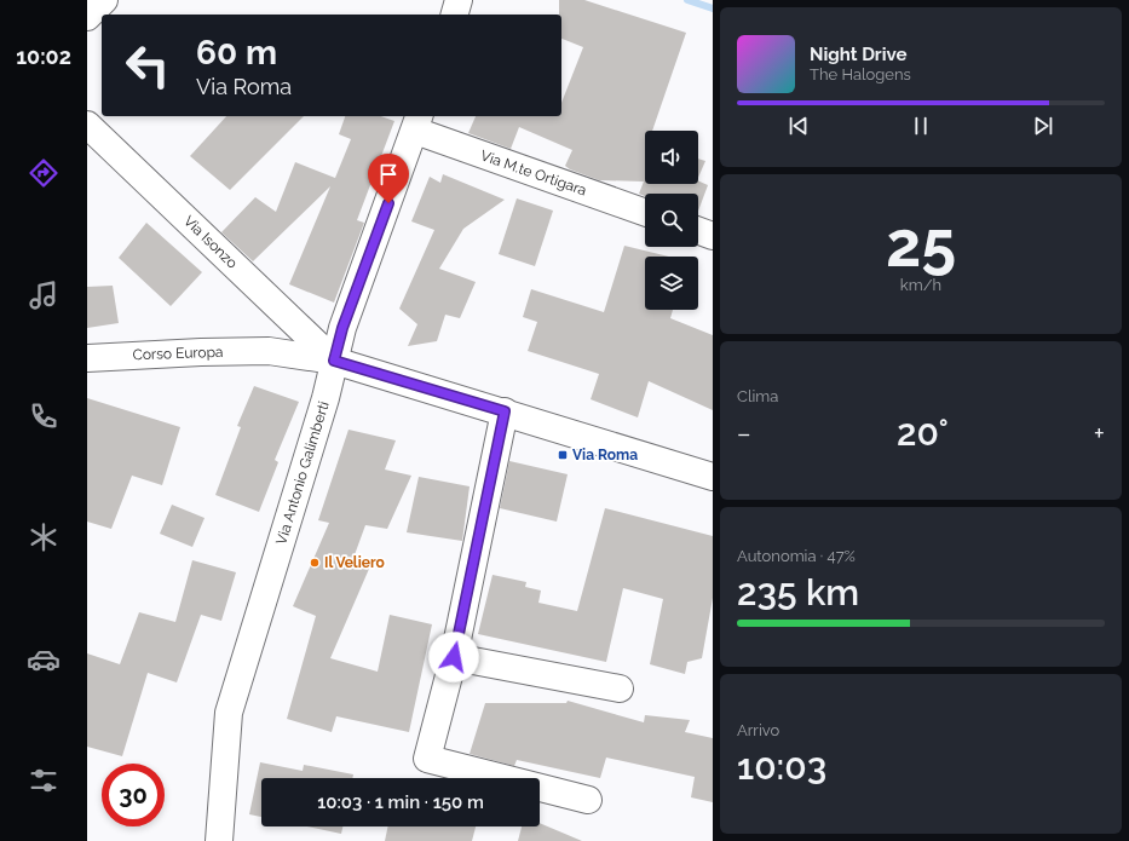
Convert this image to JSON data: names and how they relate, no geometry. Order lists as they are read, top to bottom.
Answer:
{
  "streets": {
    "street": [
      "Via M.te Ortigara",
      "Via Isonzo",
      "Corso Europa",
      "Via Antonio Galimberti"
    ]
  },
  "crossings": [
    ["Via M.te Ortigara", "Via Antonio Galimberti"],
    ["Via Isonzo", "Corso Europa"],
    ["Via Isonzo", "Via Antonio Galimberti"],
    ["Corso Europa", "Via Antonio Galimberti"]
  ],
  "places": {
    "transit": ["Via Roma"],
    "other": ["Il Veliero"]
  },
  "page": {
    "tabs": "10:02",
    "turn": ["60 m", "Via Roma"],
    "song": ["Night Drive", "The Halogens"],
    "tile": [
      ["25", "km/h"],
      "Clima",
      ["Autonomia · 47%", "235 km"],
      ["Arrivo", "10:03"]
    ],
    "heat": ["−", "20°", "+"],
    "limit": "30",
    "trip": "10:03 · 1 min · 150 m"
  }
}
